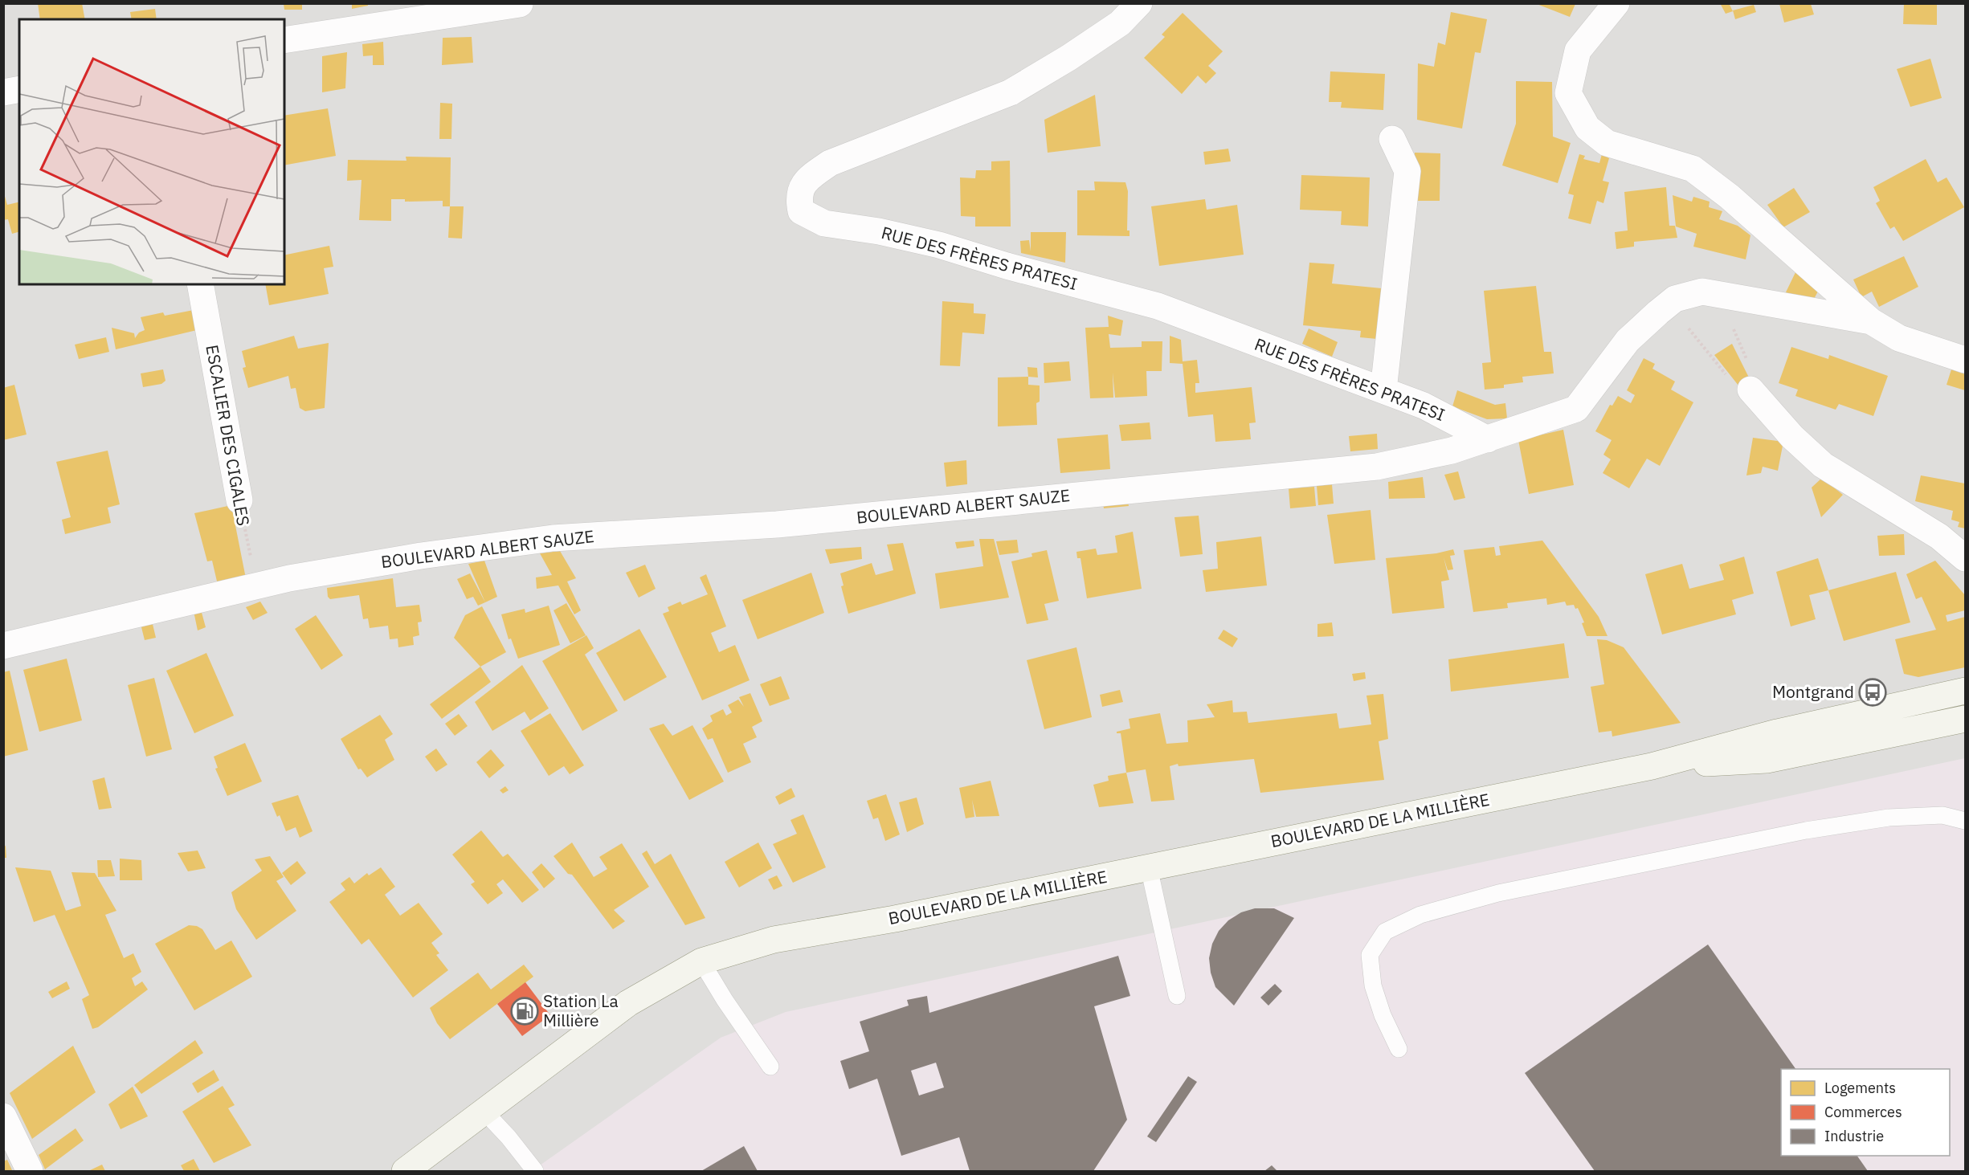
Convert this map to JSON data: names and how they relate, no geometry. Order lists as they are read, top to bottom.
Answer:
{
  "streets": {
    "main road": ["BOULEVARD DE LA MILLIÈRE"],
    "street": ["RUE DES FRÈRES PRATESI", "ESCALIER DES CIGALES", "BOULEVARD ALBERT SAUZE"]
  },
  "crossings": [
    ["RUE DES FRÈRES PRATESI", "BOULEVARD ALBERT SAUZE"],
    ["ESCALIER DES CIGALES", "BOULEVARD ALBERT SAUZE"]
  ],
  "places": {
    "bus stop": ["Montgrand"],
    "fuel station": ["Station La Millière"]
  },
  "legend": ["Logements", "Commerces", "Industrie"]
}
